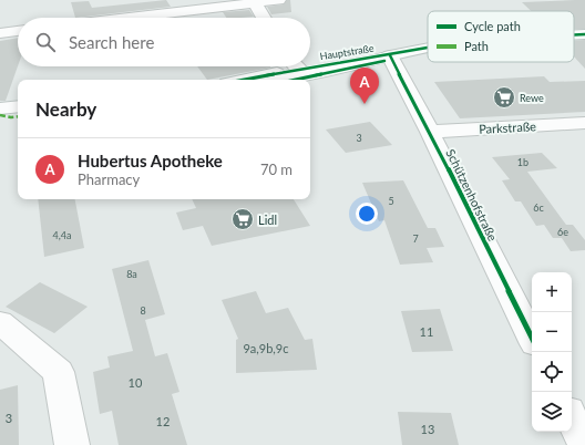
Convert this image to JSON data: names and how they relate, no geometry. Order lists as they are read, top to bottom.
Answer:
{
  "streets": {
    "street": ["Hauptstraße", "Parkstraße", "Schützenhofstraße"]
  },
  "crossings": [
    ["Hauptstraße", "Schützenhofstraße"],
    ["Parkstraße", "Schützenhofstraße"]
  ],
  "places": {
    "supermarket": ["Rewe", "Lidl"]
  },
  "house_numbers": [
    "3",
    "1b",
    "5",
    "6c",
    "6e",
    "4,4a",
    "7",
    "8a",
    "8",
    "11",
    "9a,9b,9c",
    "10",
    "3",
    "12",
    "13"
  ],
  "legend": ["Cycle path", "Path"],
  "page": {
    "search": "Search here",
    "pins": "A",
    "heading": "Nearby",
    "list": [
      {
        "mark": "A",
        "name": "Hubertus Apotheke",
        "note": "Pharmacy",
        "value": "70 m"
      }
    ],
    "map_buttons": ["+", "−"]
  }
}
